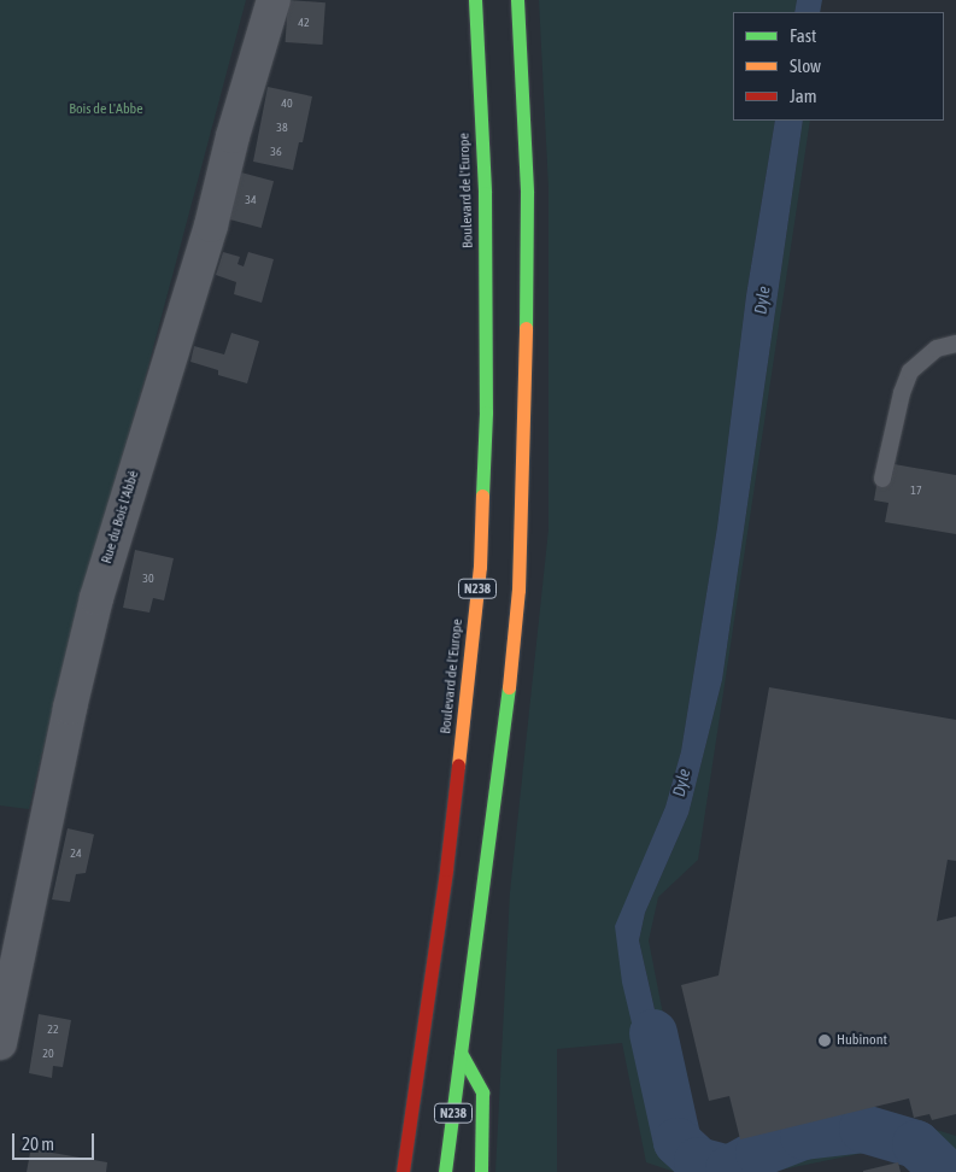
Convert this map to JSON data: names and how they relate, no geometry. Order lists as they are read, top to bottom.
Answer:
{
  "streets": {
    "highway": ["Boulevard de l'Europe", "N238"],
    "street": ["Rue du Bois l'Abbé"]
  },
  "water": ["Dyle"],
  "parks": ["Bois de L'Abbe"],
  "places": ["Hubinont"],
  "house_numbers": [
    "42",
    "40",
    "38",
    "36",
    "34",
    "17",
    "30",
    "24",
    "22",
    "20"
  ],
  "legend": ["Fast", "Slow", "Jam"],
  "scale_bar": "20 m"
}
